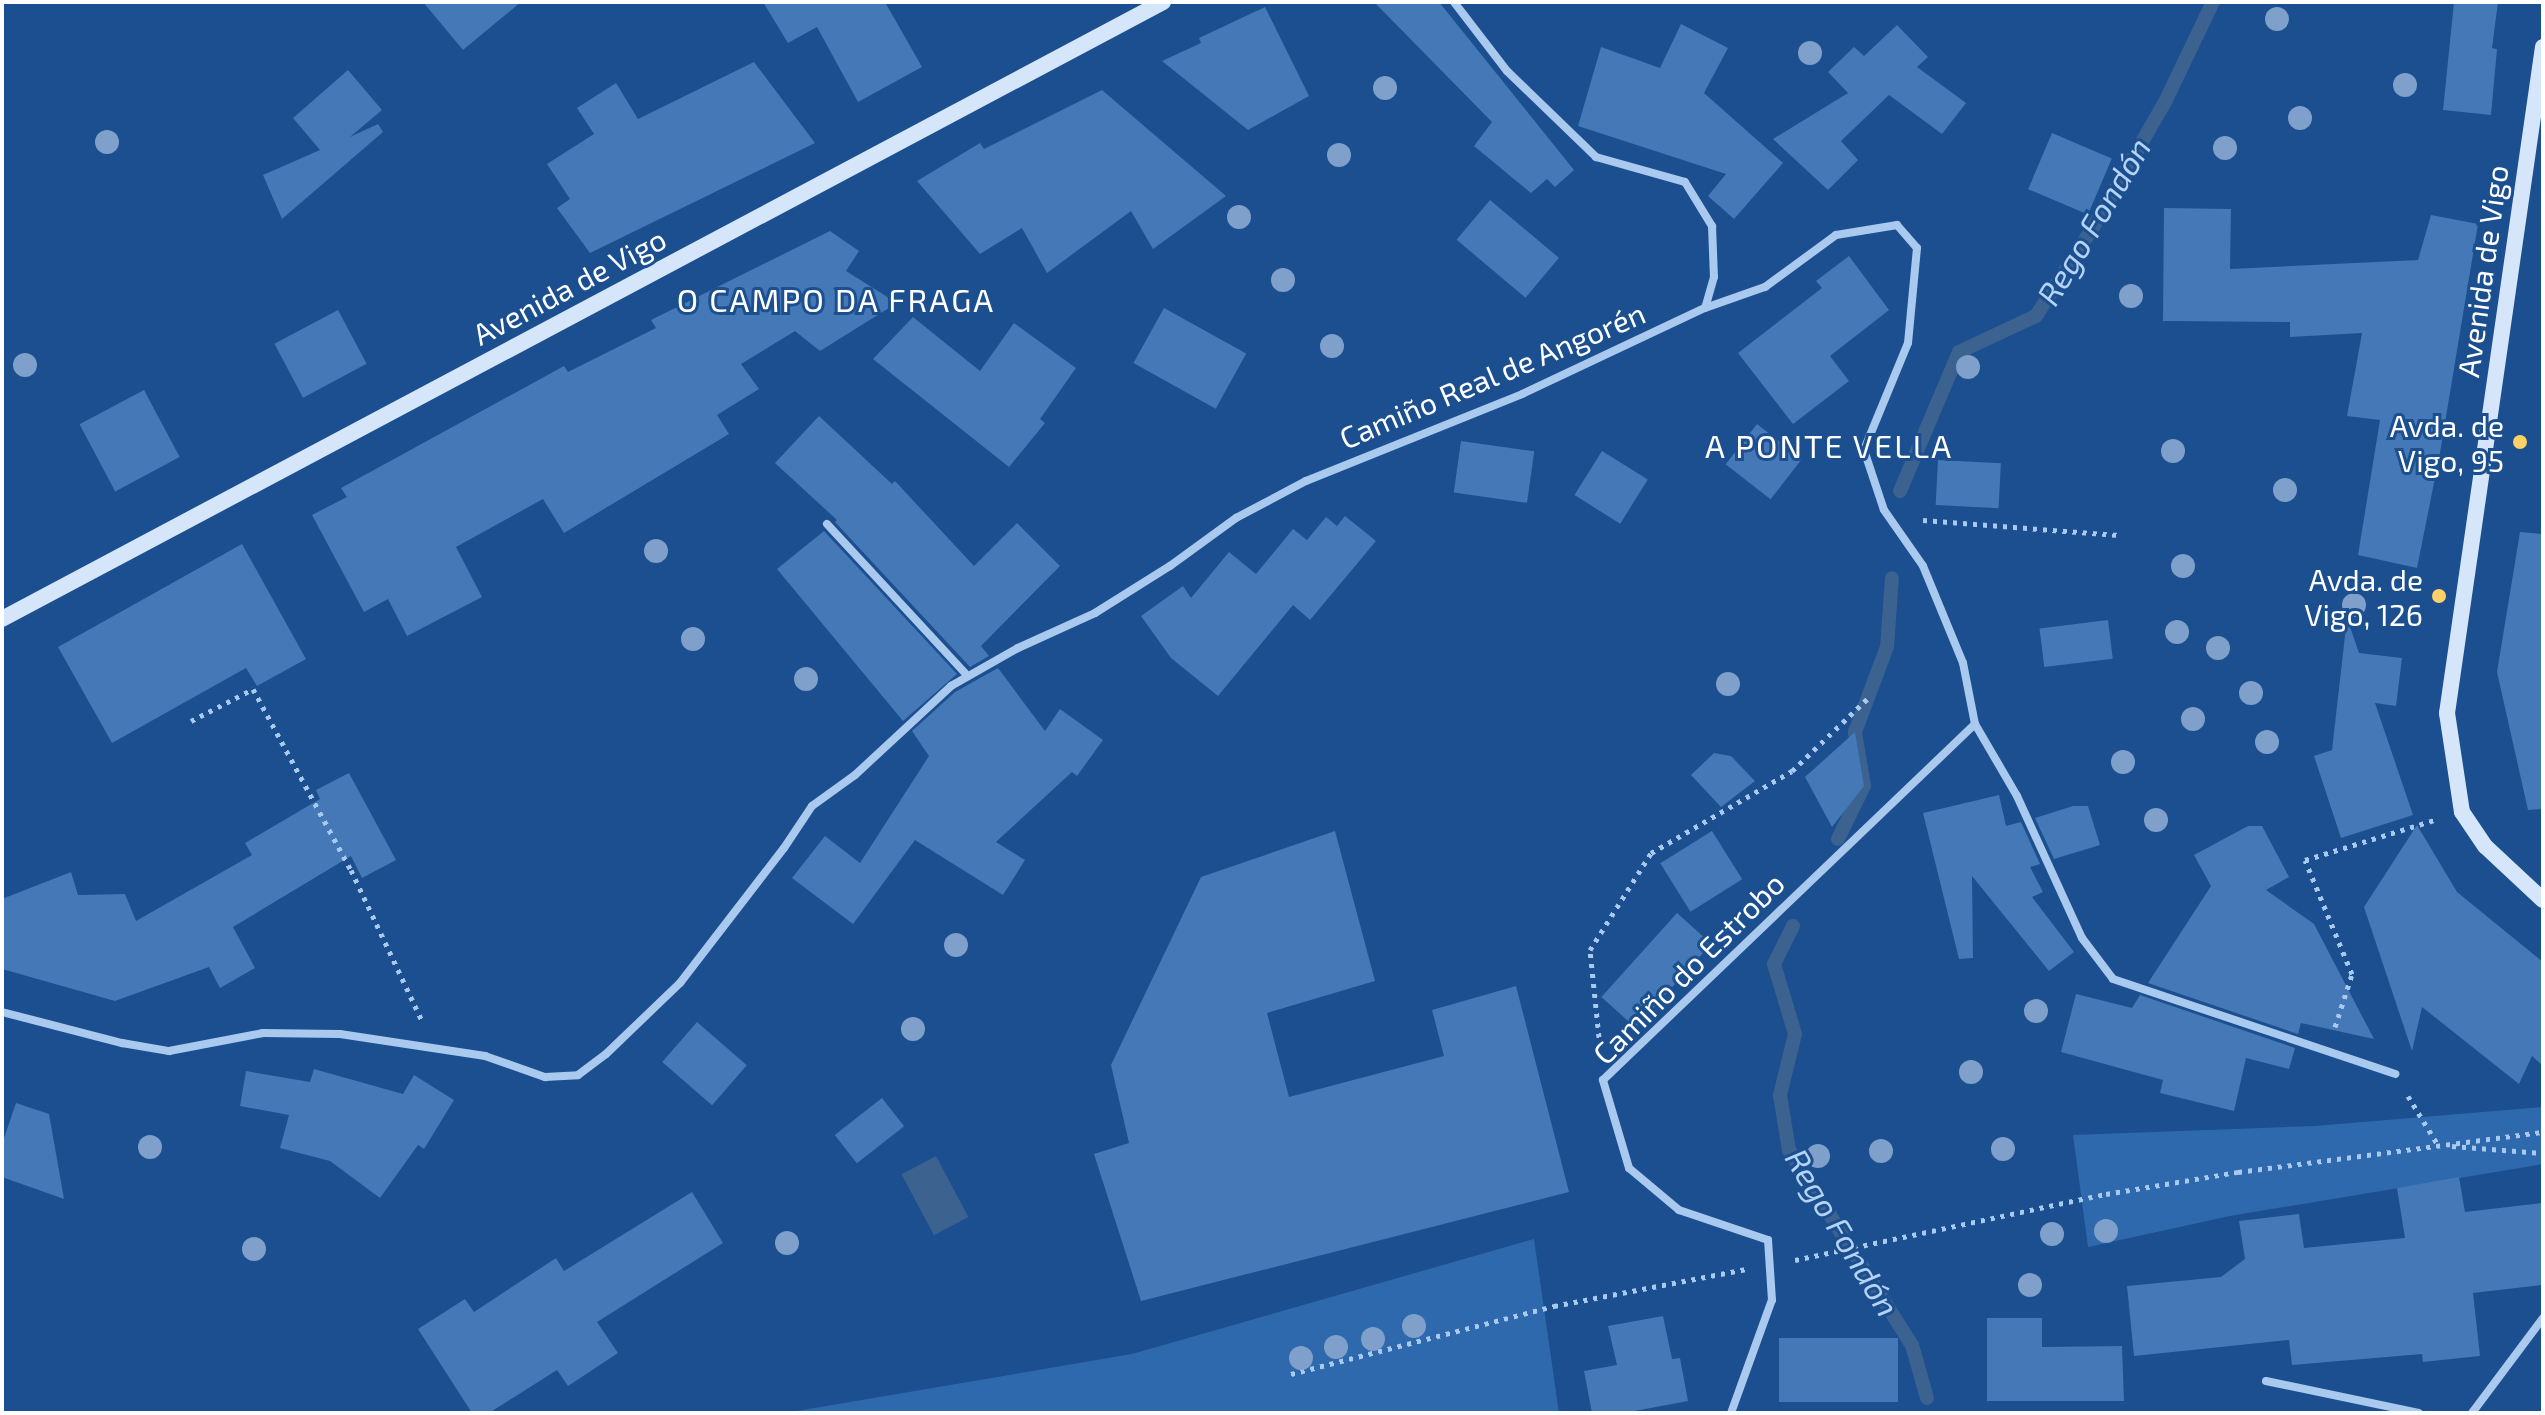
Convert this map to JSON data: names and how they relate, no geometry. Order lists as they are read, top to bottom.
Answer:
{
  "streets": {
    "main road": ["Avenida de Vigo"],
    "street": ["Camiño Real de Angorén", "Camiño do Estrobo"]
  },
  "crossings": [
    ["Camiño Real de Angorén", "Camiño do Estrobo"]
  ],
  "districts": ["O CAMPO DA FRAGA", "A PONTE VELLA"],
  "water": ["Rego Fondón"],
  "places": ["Avda. de Vigo, 95", "Avda. de Vigo, 126"]
}
